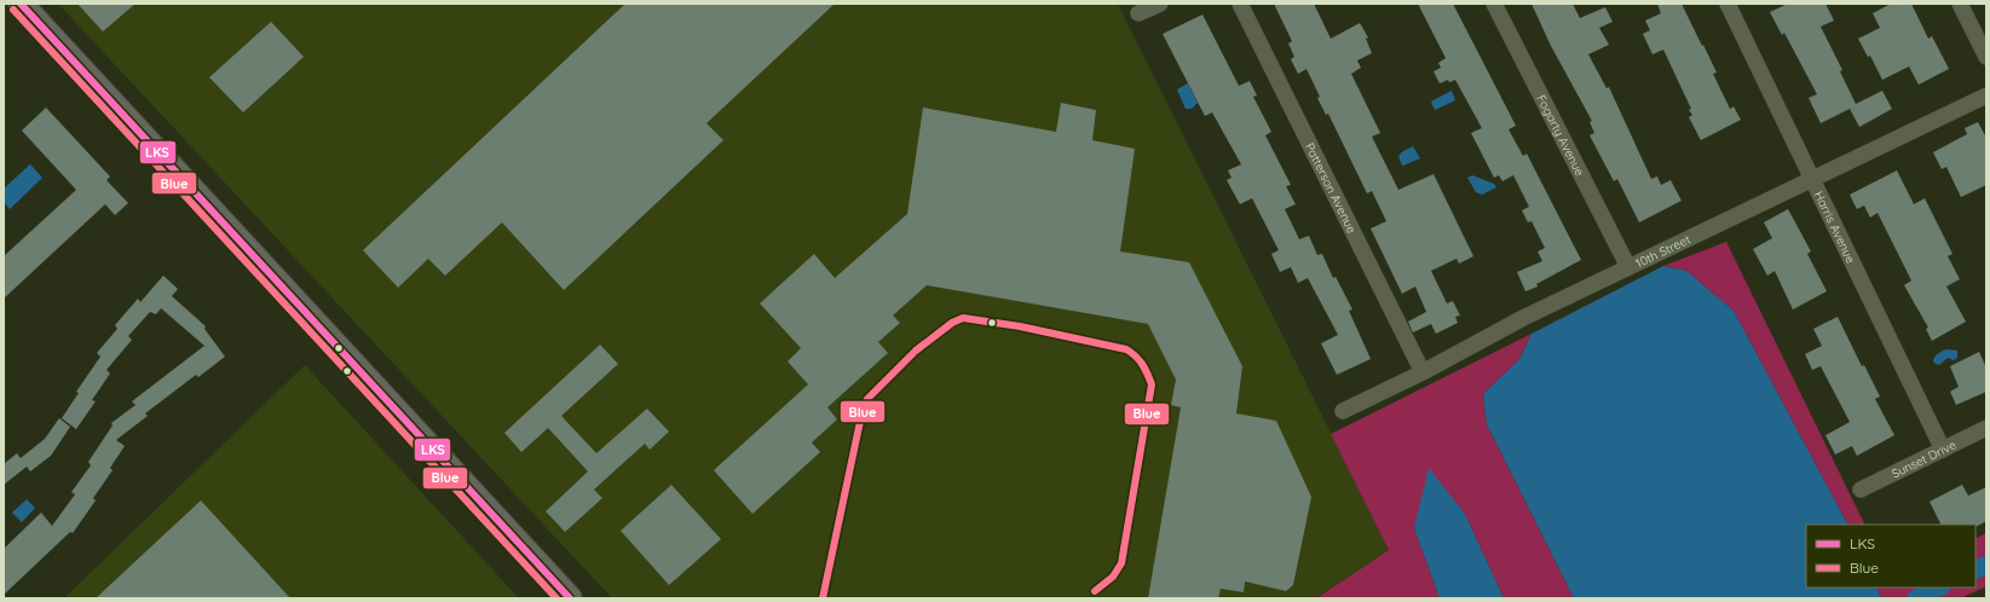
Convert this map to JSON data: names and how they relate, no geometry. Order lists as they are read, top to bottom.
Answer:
{
  "streets": {
    "street": [
      "Fogarty Avenue",
      "Patterson Avenue",
      "Harris Avenue",
      "10th Street",
      "Sunset Drive"
    ]
  },
  "crossings": [
    ["Fogarty Avenue", "10th Street"],
    ["Patterson Avenue", "10th Street"],
    ["Harris Avenue", "10th Street"],
    ["Harris Avenue", "Sunset Drive"]
  ],
  "lines": ["transit line LKS", "transit line Blue"],
  "legend": ["LKS", "Blue"]
}
